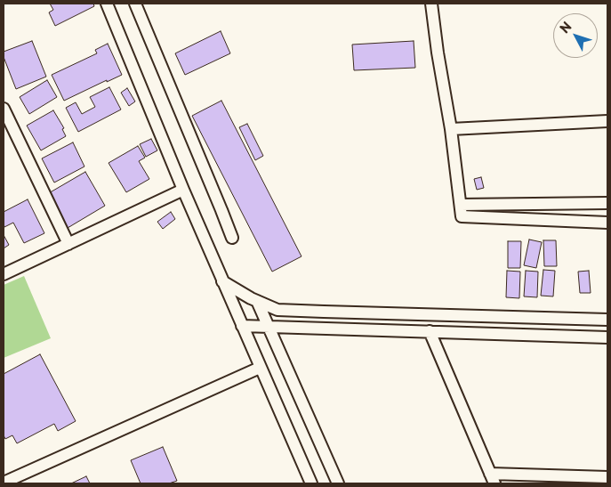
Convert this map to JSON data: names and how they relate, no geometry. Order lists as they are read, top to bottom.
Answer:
{
  "north": "top left"
}
